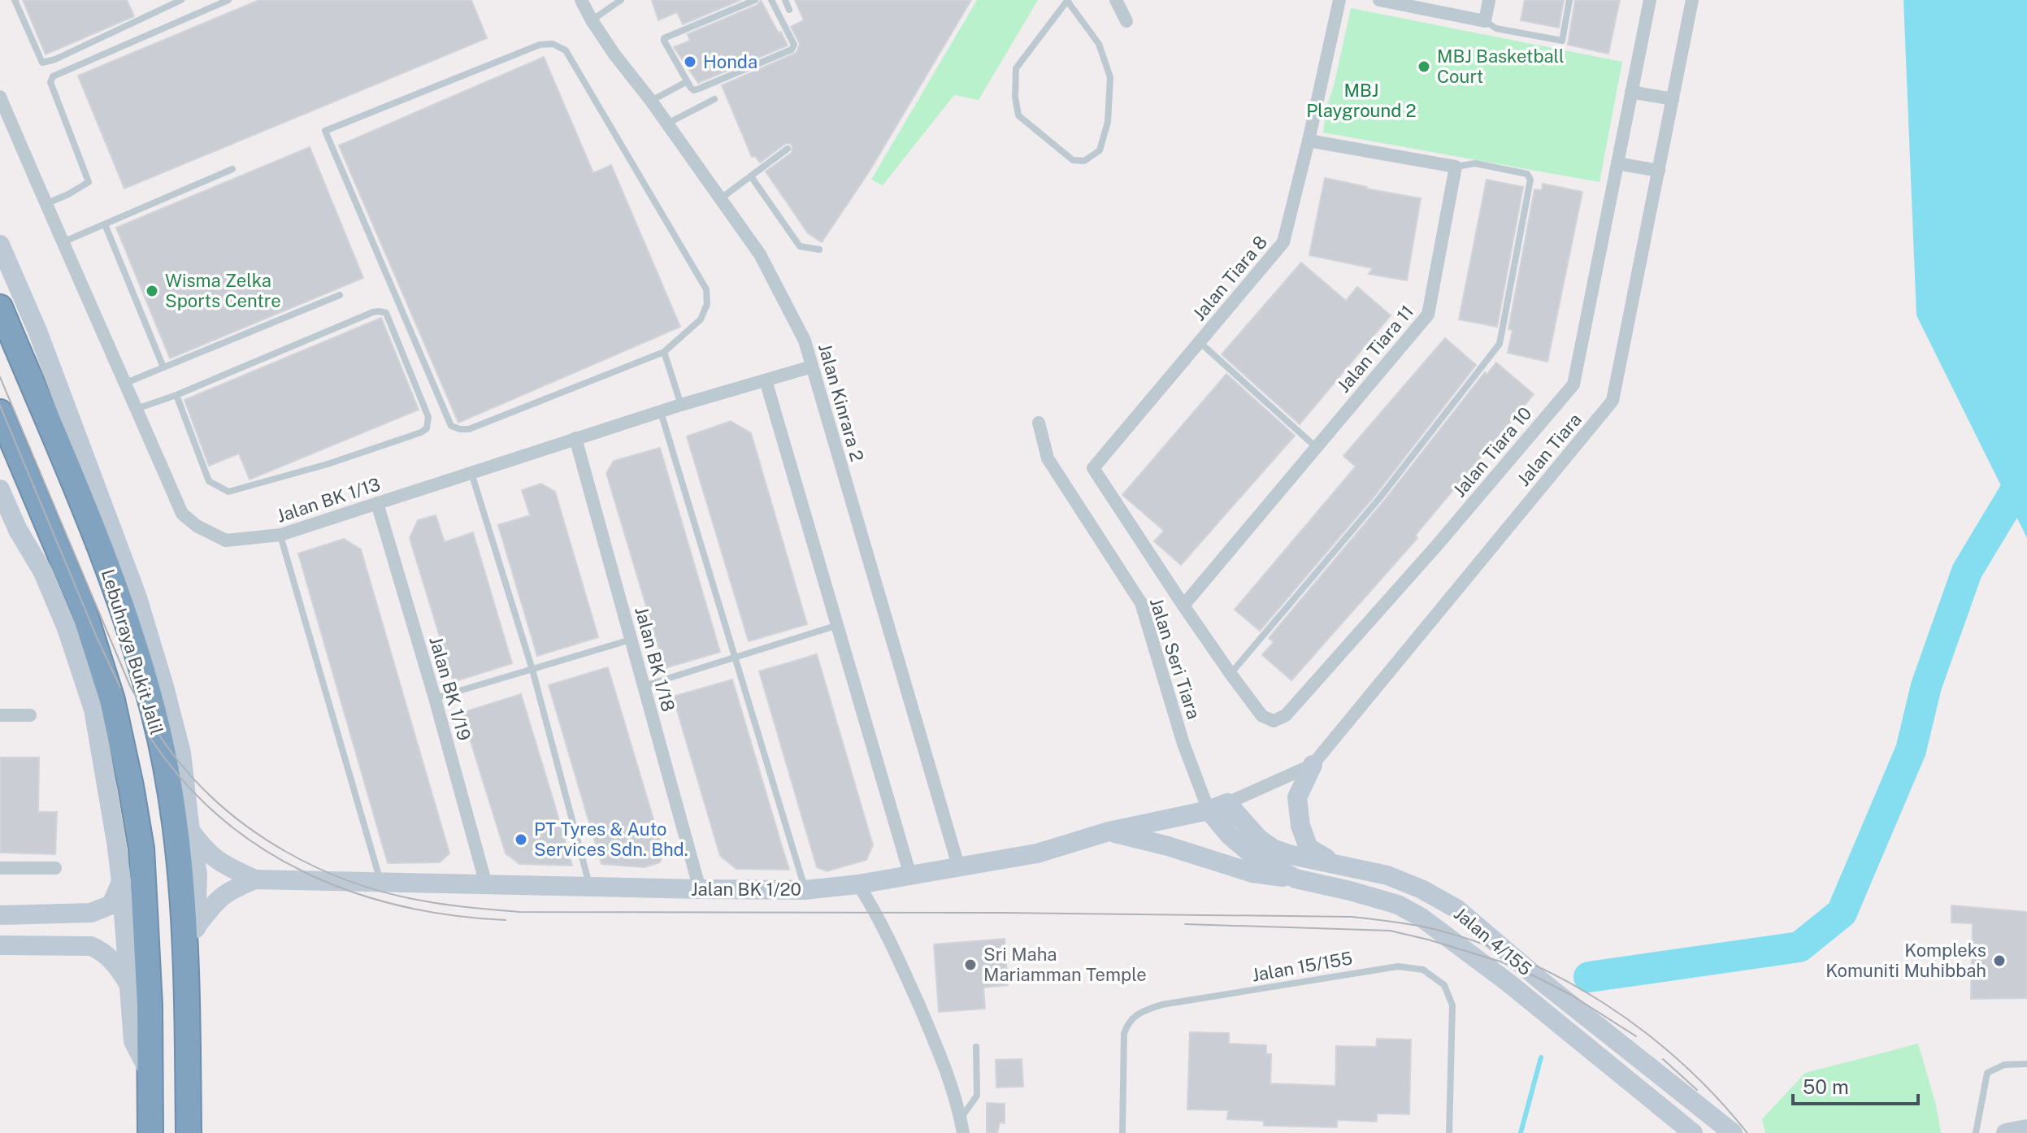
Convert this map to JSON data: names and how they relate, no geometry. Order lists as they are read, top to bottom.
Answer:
{
  "streets": {
    "highway": ["Lebuhraya Bukit Jalil"],
    "street": [
      "Jalan Tiara 8",
      "Jalan Tiara 11",
      "Jalan Kinrara 2",
      "Jalan Tiara",
      "Jalan Tiara 10",
      "Jalan BK 1/13",
      "Jalan Seri Tiara",
      "Jalan BK 1/18",
      "Jalan BK 1/19",
      "Jalan BK 1/20",
      "Jalan 4/155"
    ],
    "lane": ["Jalan 15/155"]
  },
  "crossings": [
    ["Jalan Tiara 8", "Jalan Tiara 10"],
    ["Jalan Tiara 11", "Jalan Tiara 10"],
    ["Jalan Kinrara 2", "Jalan BK 1/13"],
    ["Jalan Kinrara 2", "Jalan BK 1/20"],
    ["Jalan Tiara", "Jalan BK 1/20"],
    ["Jalan Tiara", "Jalan 4/155"],
    ["Jalan BK 1/13", "Jalan BK 1/18"],
    ["Jalan BK 1/13", "Jalan BK 1/19"],
    ["Jalan Seri Tiara", "Jalan BK 1/20"],
    ["Jalan Seri Tiara", "Jalan 4/155"],
    ["Jalan BK 1/18", "Jalan BK 1/20"],
    ["Jalan BK 1/19", "Jalan BK 1/20"],
    ["Jalan BK 1/20", "Jalan 4/155"]
  ],
  "parks": ["MBJ Playground 2"],
  "places": [
    "Honda",
    "MBJ Basketball Court",
    "Wisma Zelka Sports Centre",
    "PT Tyres & Auto Services Sdn. Bhd.",
    "Kompleks Komuniti Muhibbah",
    "Sri Maha Mariamman Temple"
  ],
  "scale_bar": "50 m"
}
